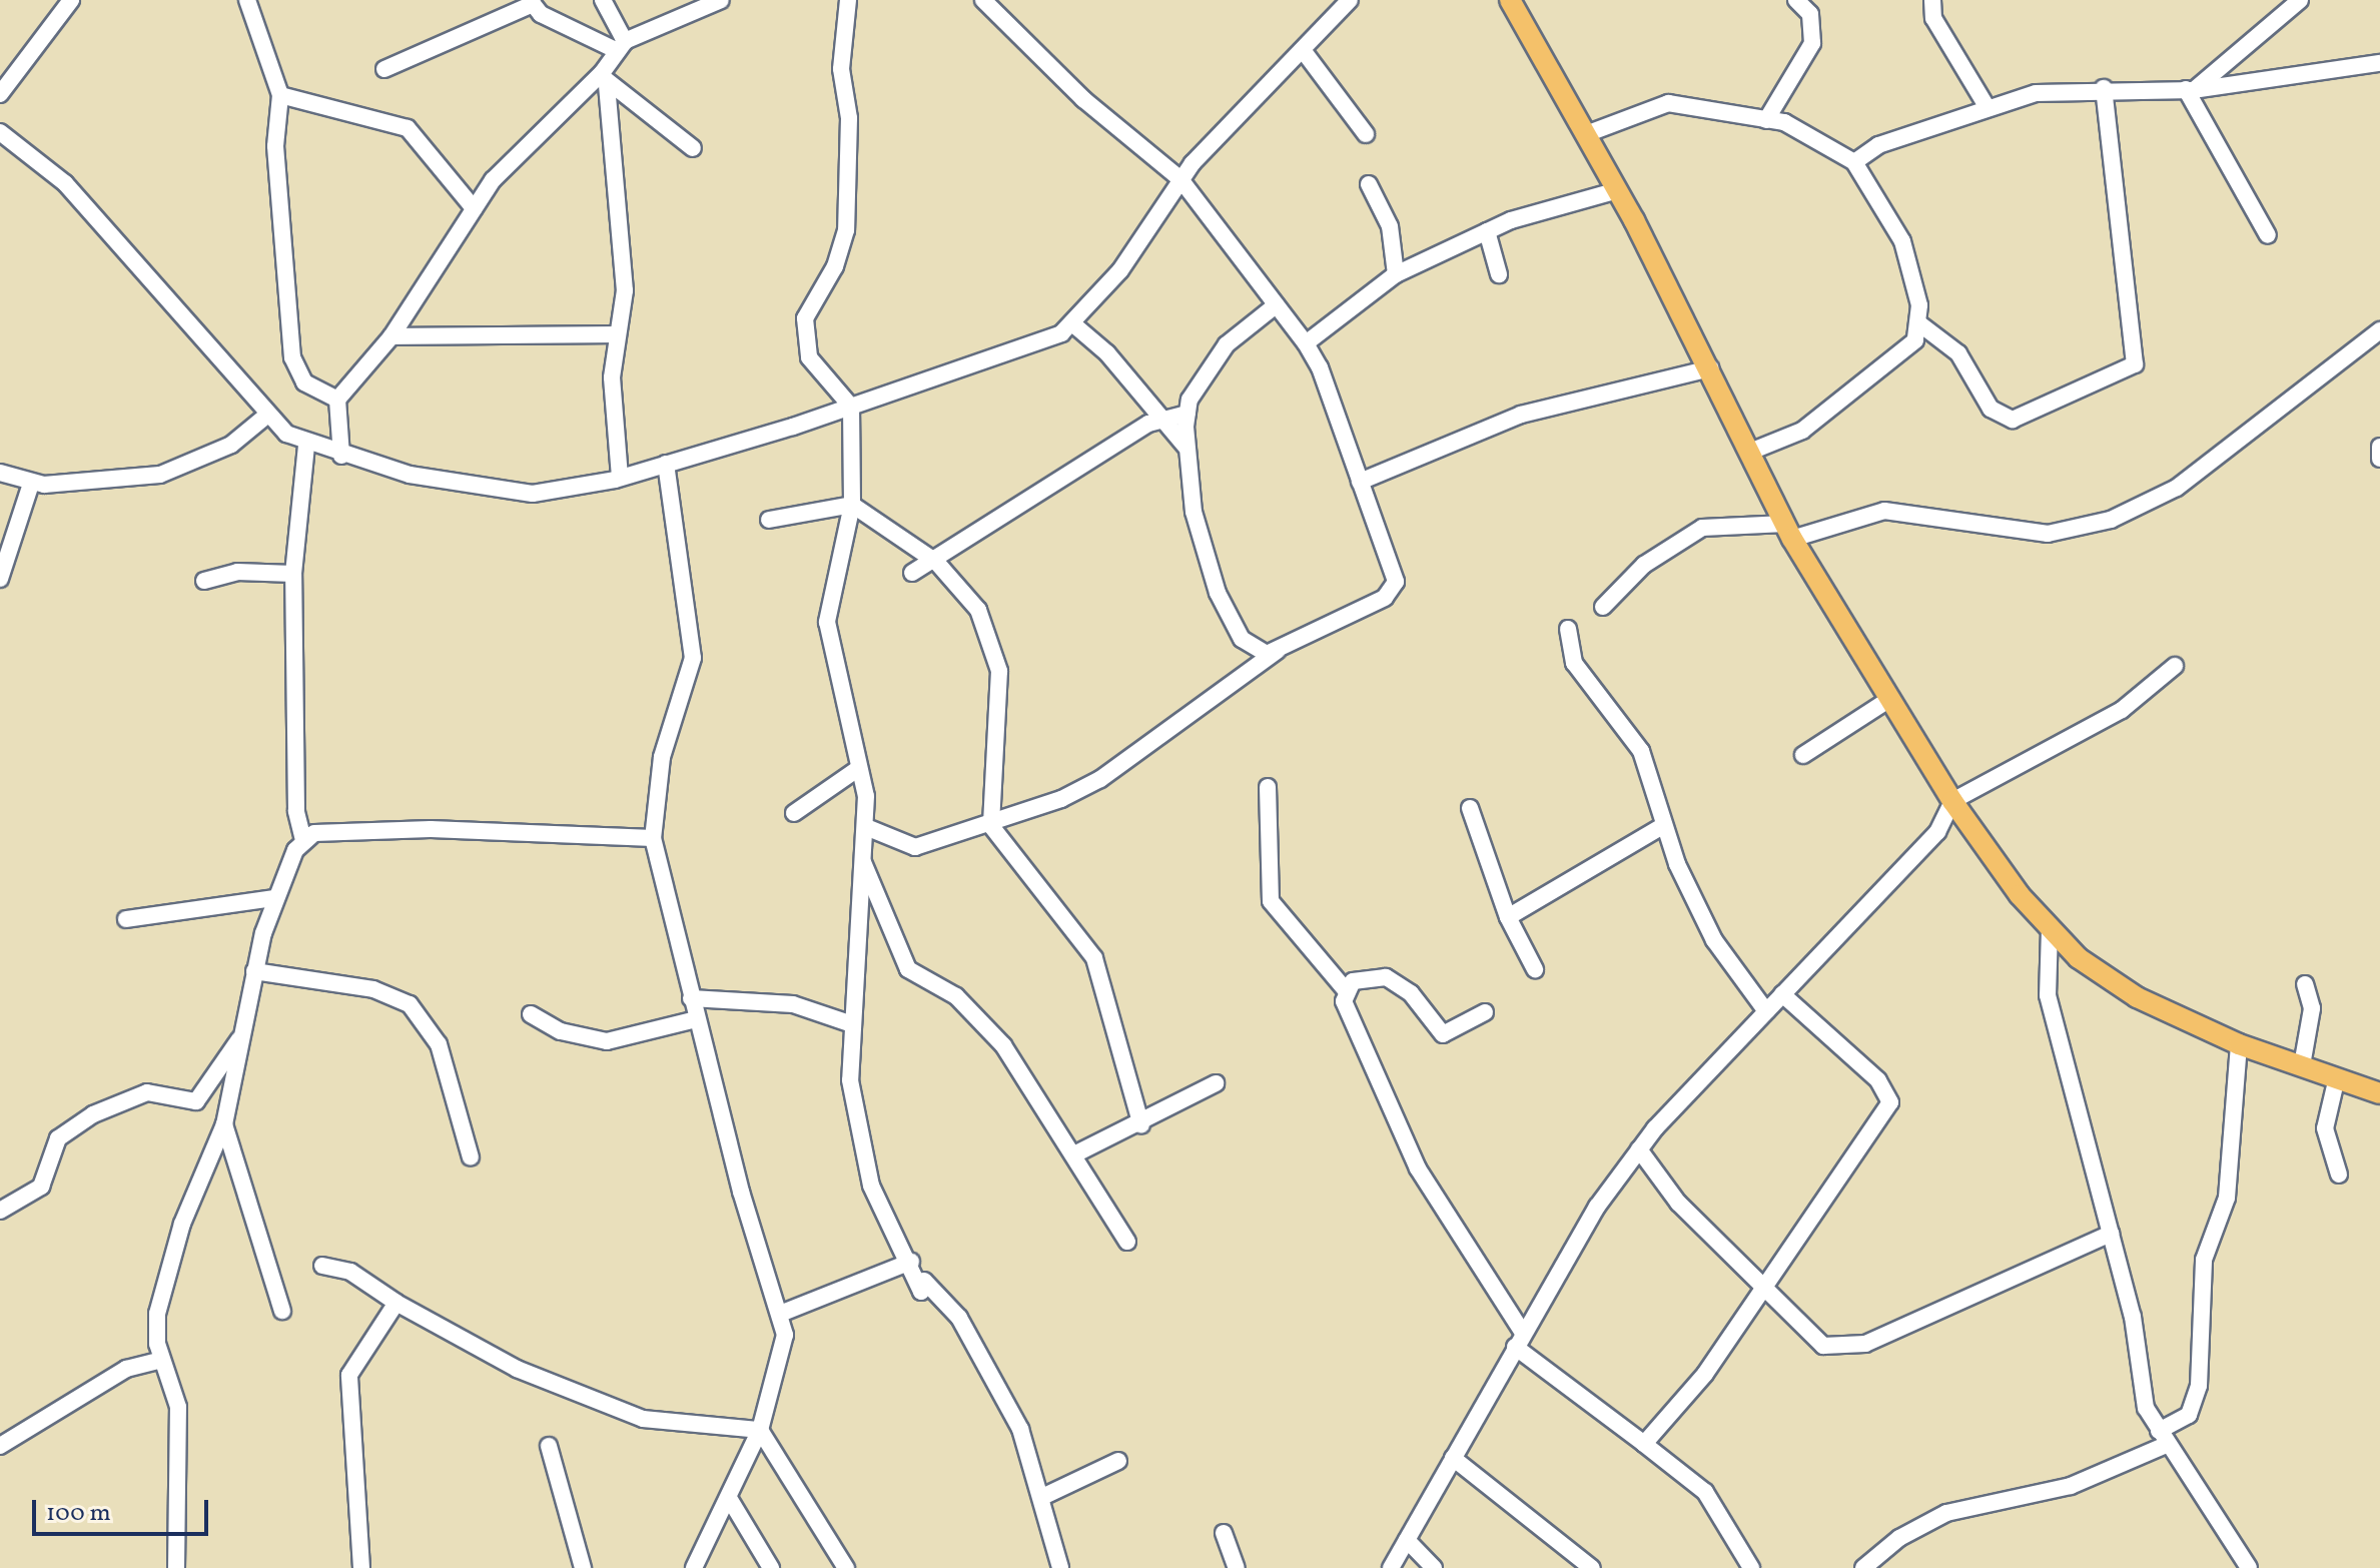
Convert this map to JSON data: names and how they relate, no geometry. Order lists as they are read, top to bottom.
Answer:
{
  "scale_bar": "100 m"
}
